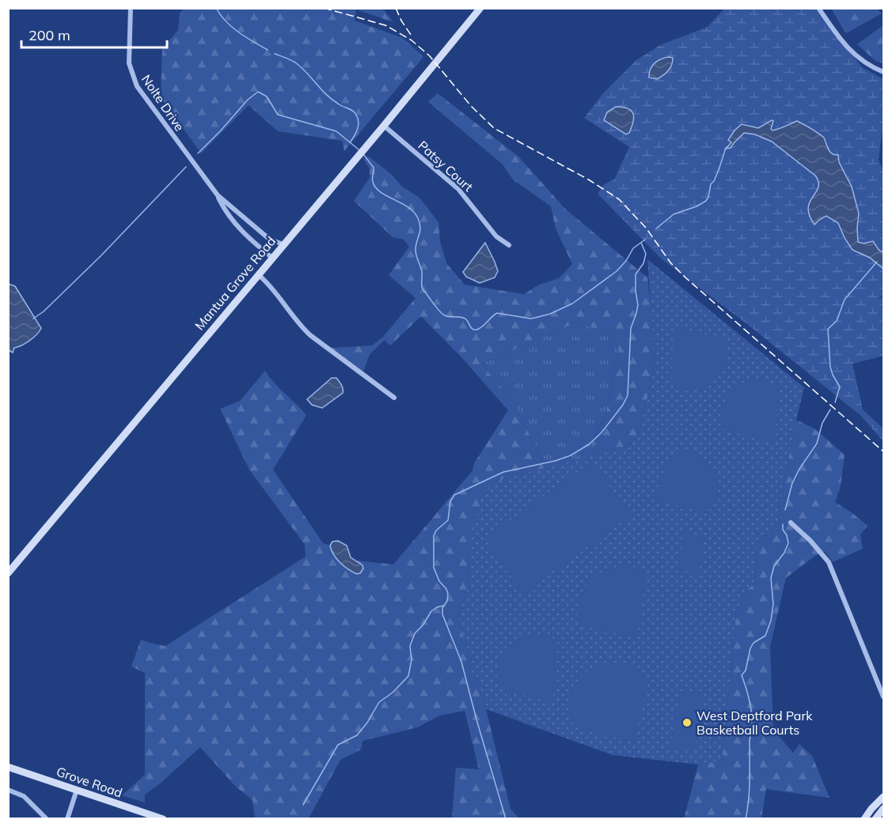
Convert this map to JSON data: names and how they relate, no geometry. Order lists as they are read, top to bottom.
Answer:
{
  "streets": {
    "main road": ["Mantua Grove Road", "Grove Road"],
    "street": ["Nolte Drive", "Patsy Court"]
  },
  "crossings": [
    ["Nolte Drive", "Mantua Grove Road"],
    ["Patsy Court", "Mantua Grove Road"]
  ],
  "places": ["West Deptford Park Basketball Courts"],
  "scale_bar": "200 m"
}
